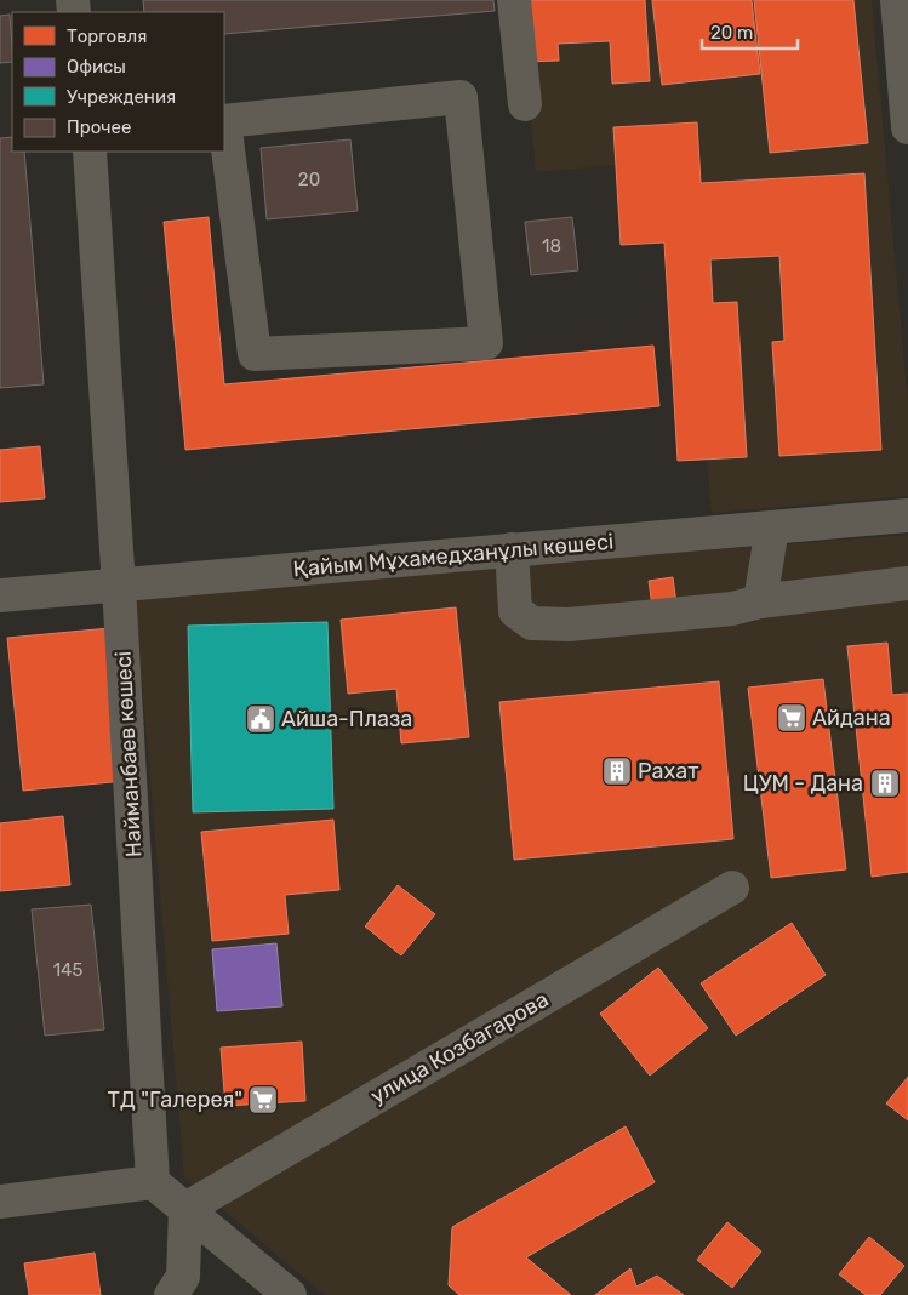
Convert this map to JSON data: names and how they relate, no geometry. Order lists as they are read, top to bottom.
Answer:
{
  "streets": {
    "street": ["Қайым Мұхамедханұлы көшесі", "Найманбаев көшесі", "улица Козбагарова"]
  },
  "crossings": [
    ["Қайым Мұхамедханұлы көшесі", "Найманбаев көшесі"]
  ],
  "places": {
    "supermarket": ["Айдана", "ТД \"Галерея\""],
    "public building": ["Айша-Плаза"],
    "building": ["Рахат", "ЦУМ - Дана"]
  },
  "house_numbers": ["20", "18", "145"],
  "legend": [
    "Торговля",
    "Офисы",
    "Учреждения",
    "Прочее"
  ],
  "scale_bar": "20 m"
}
